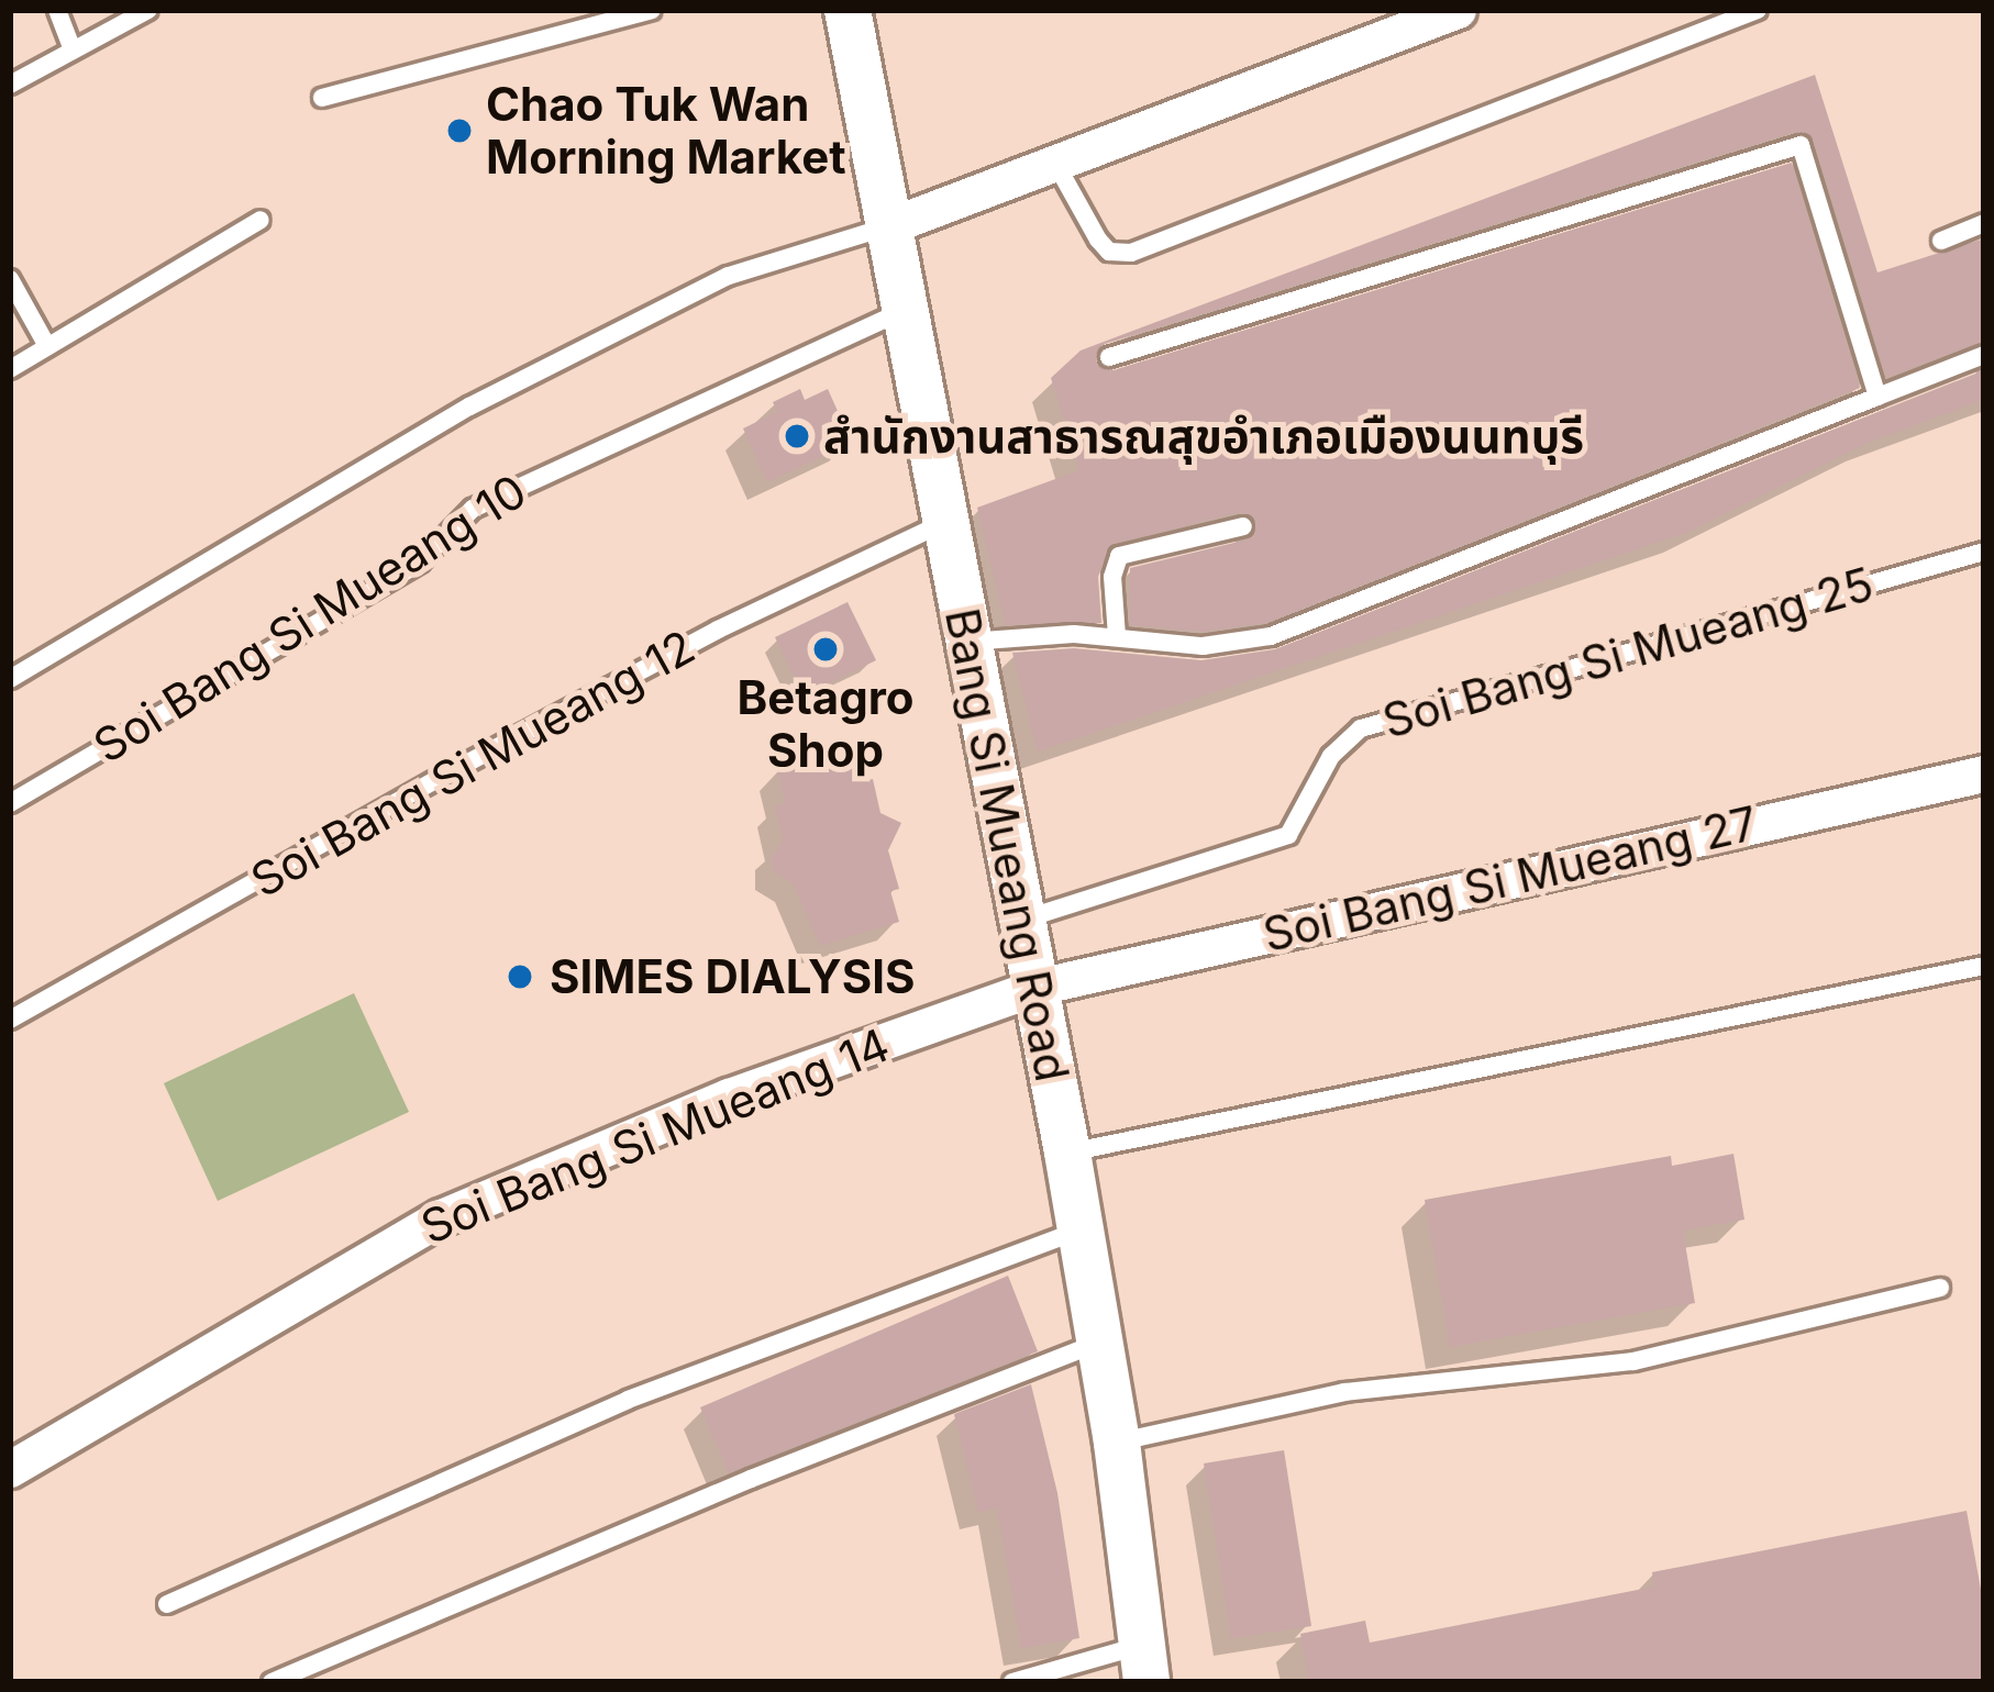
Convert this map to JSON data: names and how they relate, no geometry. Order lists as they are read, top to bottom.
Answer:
{
  "streets": {
    "street": ["Bang Si Mueang Road", "Soi Bang Si Mueang 27", "Soi Bang Si Mueang 14"],
    "lane": ["Soi Bang Si Mueang 10", "Soi Bang Si Mueang 25", "Soi Bang Si Mueang 12"]
  },
  "crossings": [
    ["Soi Bang Si Mueang 10", "Bang Si Mueang Road"],
    ["Soi Bang Si Mueang 25", "Bang Si Mueang Road"],
    ["Soi Bang Si Mueang 12", "Bang Si Mueang Road"],
    ["Bang Si Mueang Road", "Soi Bang Si Mueang 27"],
    ["Bang Si Mueang Road", "Soi Bang Si Mueang 14"],
    ["Soi Bang Si Mueang 27", "Soi Bang Si Mueang 14"]
  ],
  "places": [
    "Chao Tuk Wan Morning Market",
    "สำนักงานสาธารณสุขอำเภอเมืองนนทบุรี",
    "Betagro Shop",
    "SIMES DIALYSIS"
  ]
}
